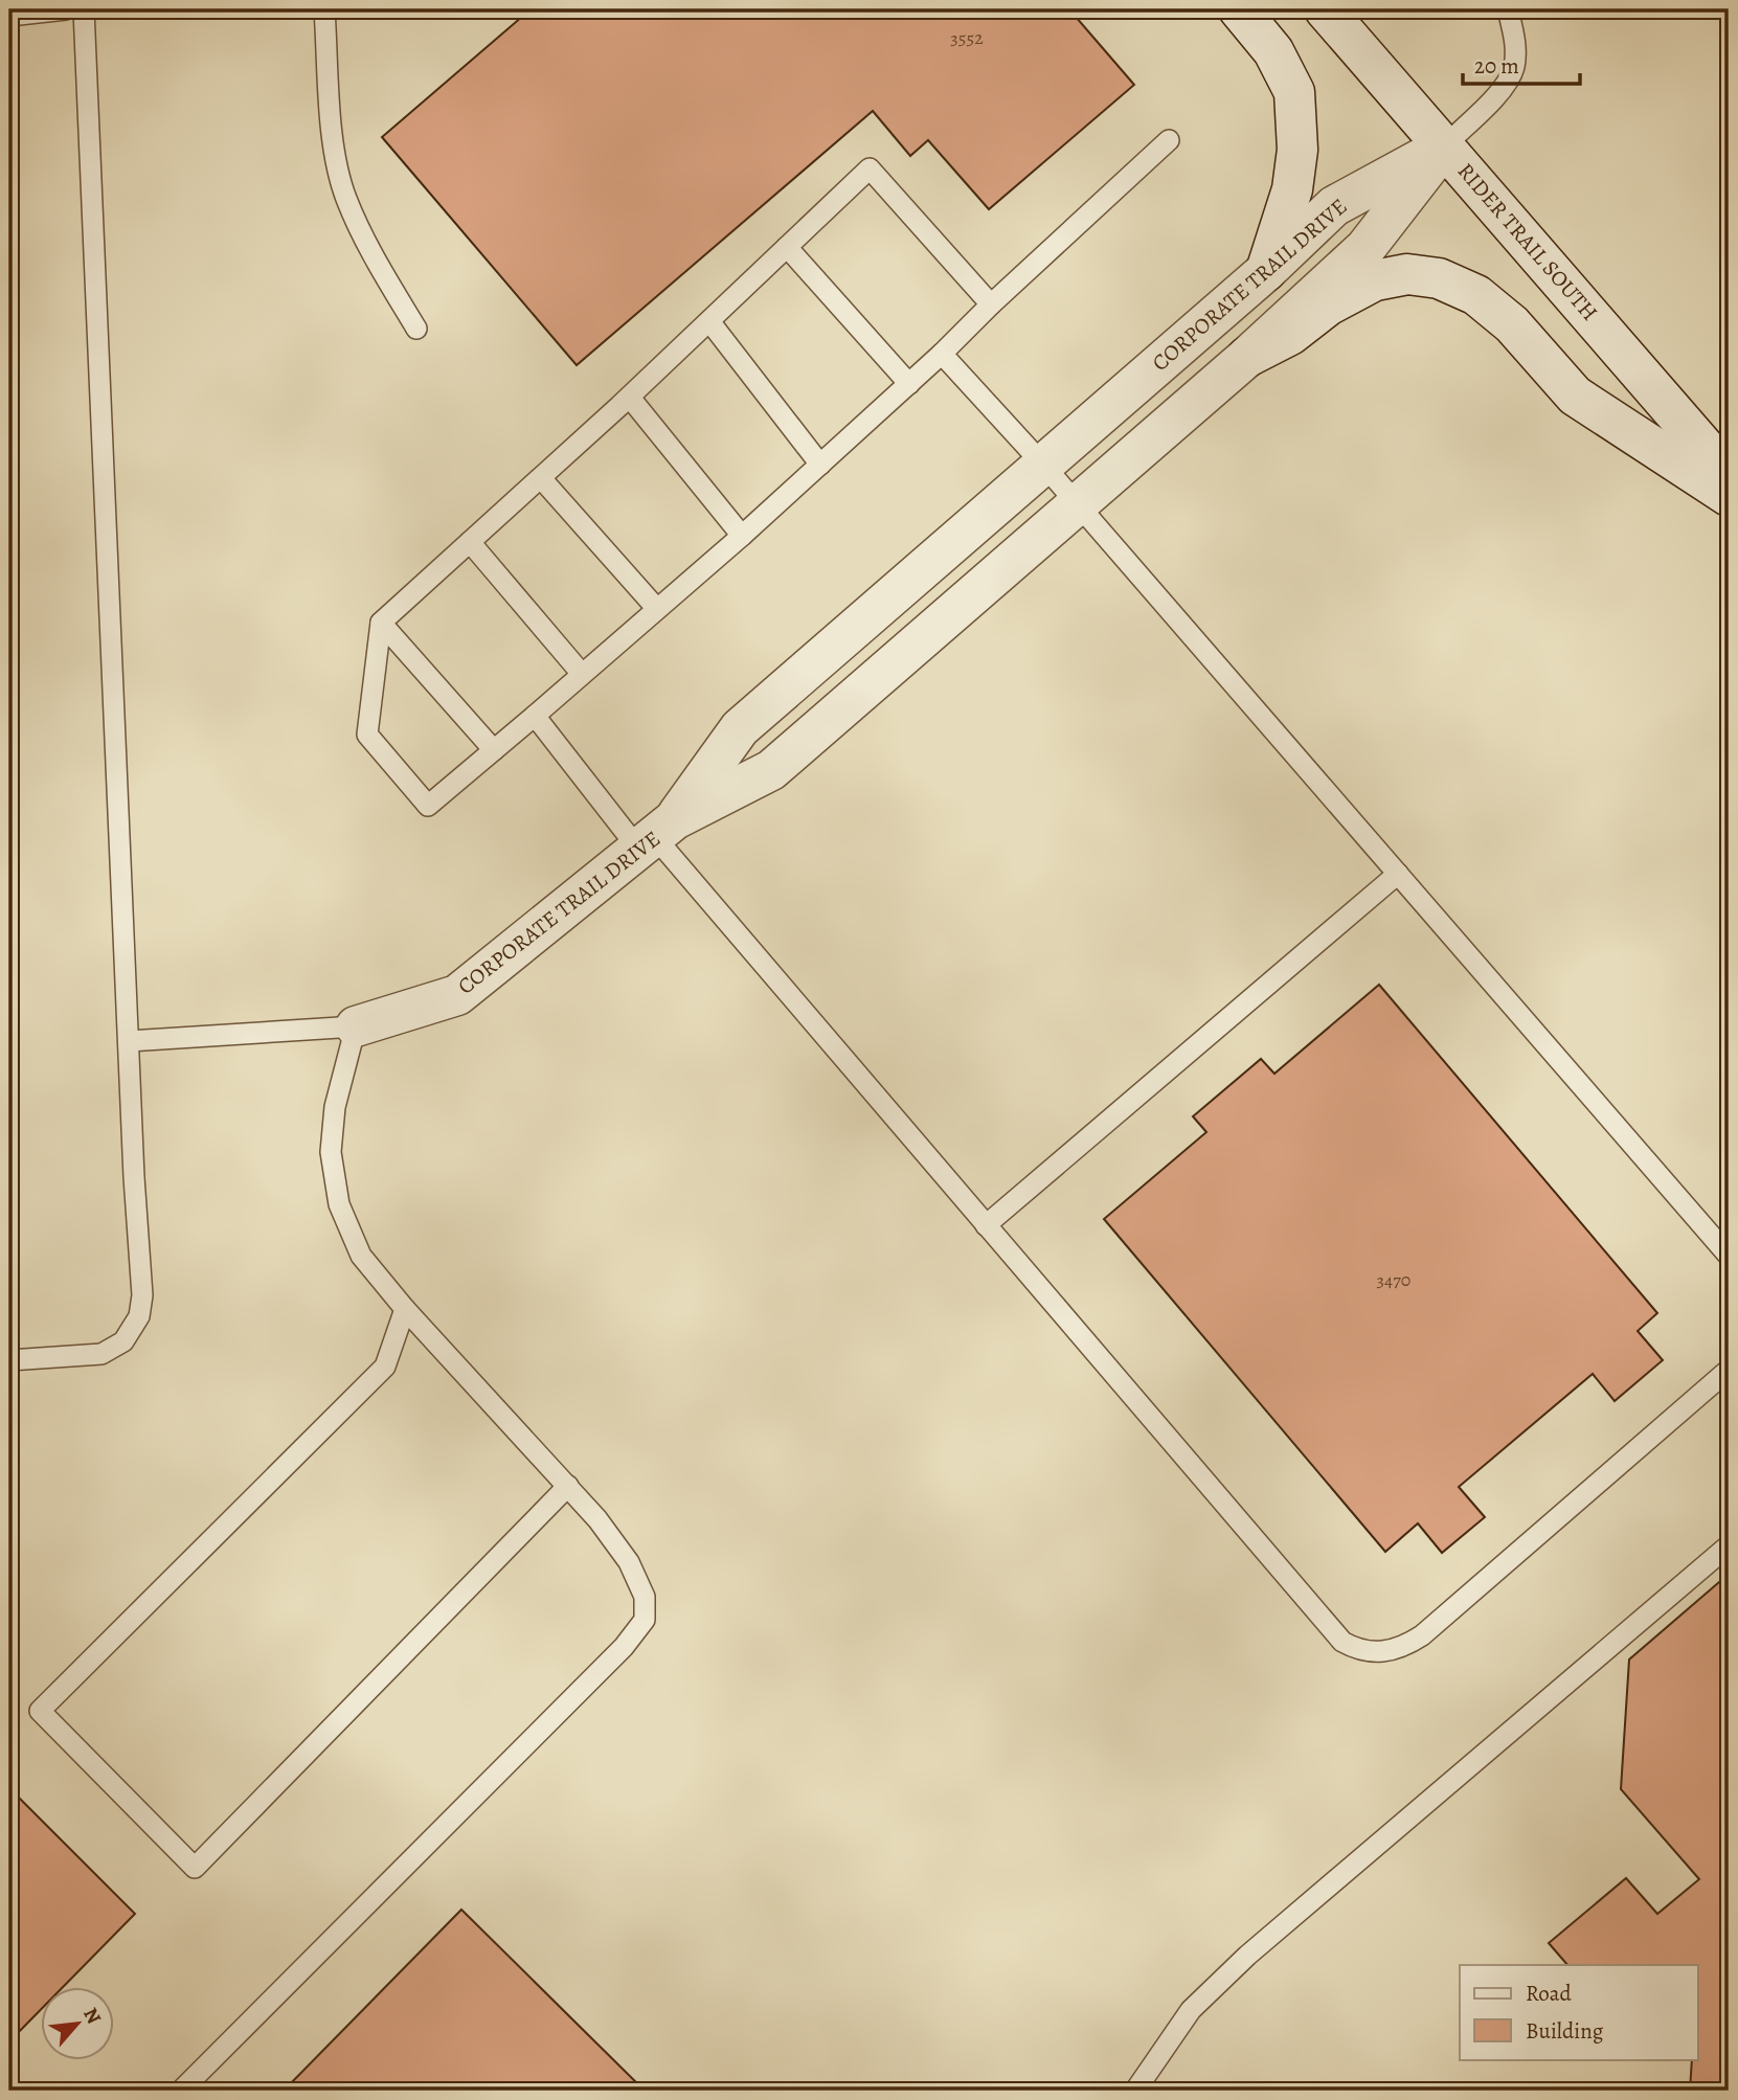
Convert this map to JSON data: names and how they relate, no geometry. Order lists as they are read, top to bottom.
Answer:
{
  "streets": {
    "street": ["RIDER TRAIL SOUTH", "CORPORATE TRAIL DRIVE"]
  },
  "crossings": [
    ["RIDER TRAIL SOUTH", "CORPORATE TRAIL DRIVE"]
  ],
  "house_numbers": ["3552", "3470"],
  "legend": ["Road", "Building"],
  "scale_bar": "20 m",
  "north": "top right"
}
